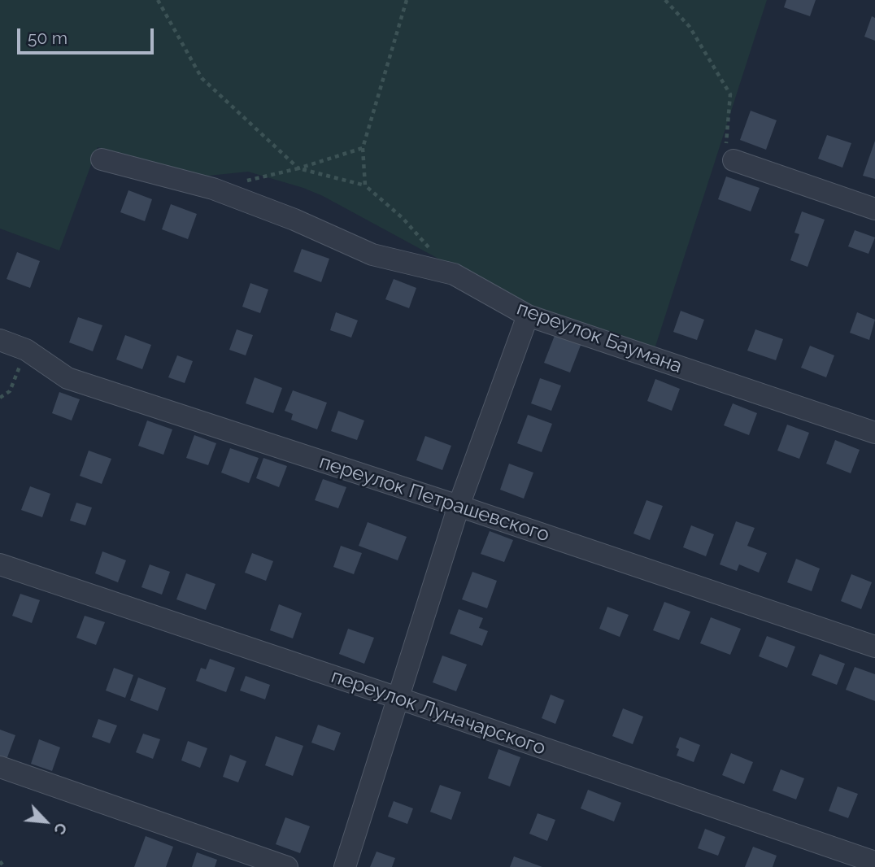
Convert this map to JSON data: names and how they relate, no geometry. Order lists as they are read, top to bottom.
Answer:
{
  "streets": {
    "street": ["переулок Баумана", "переулок Петрашевского", "переулок Луначарского"]
  },
  "scale_bar": "50 m",
  "north": "bottom right"
}
